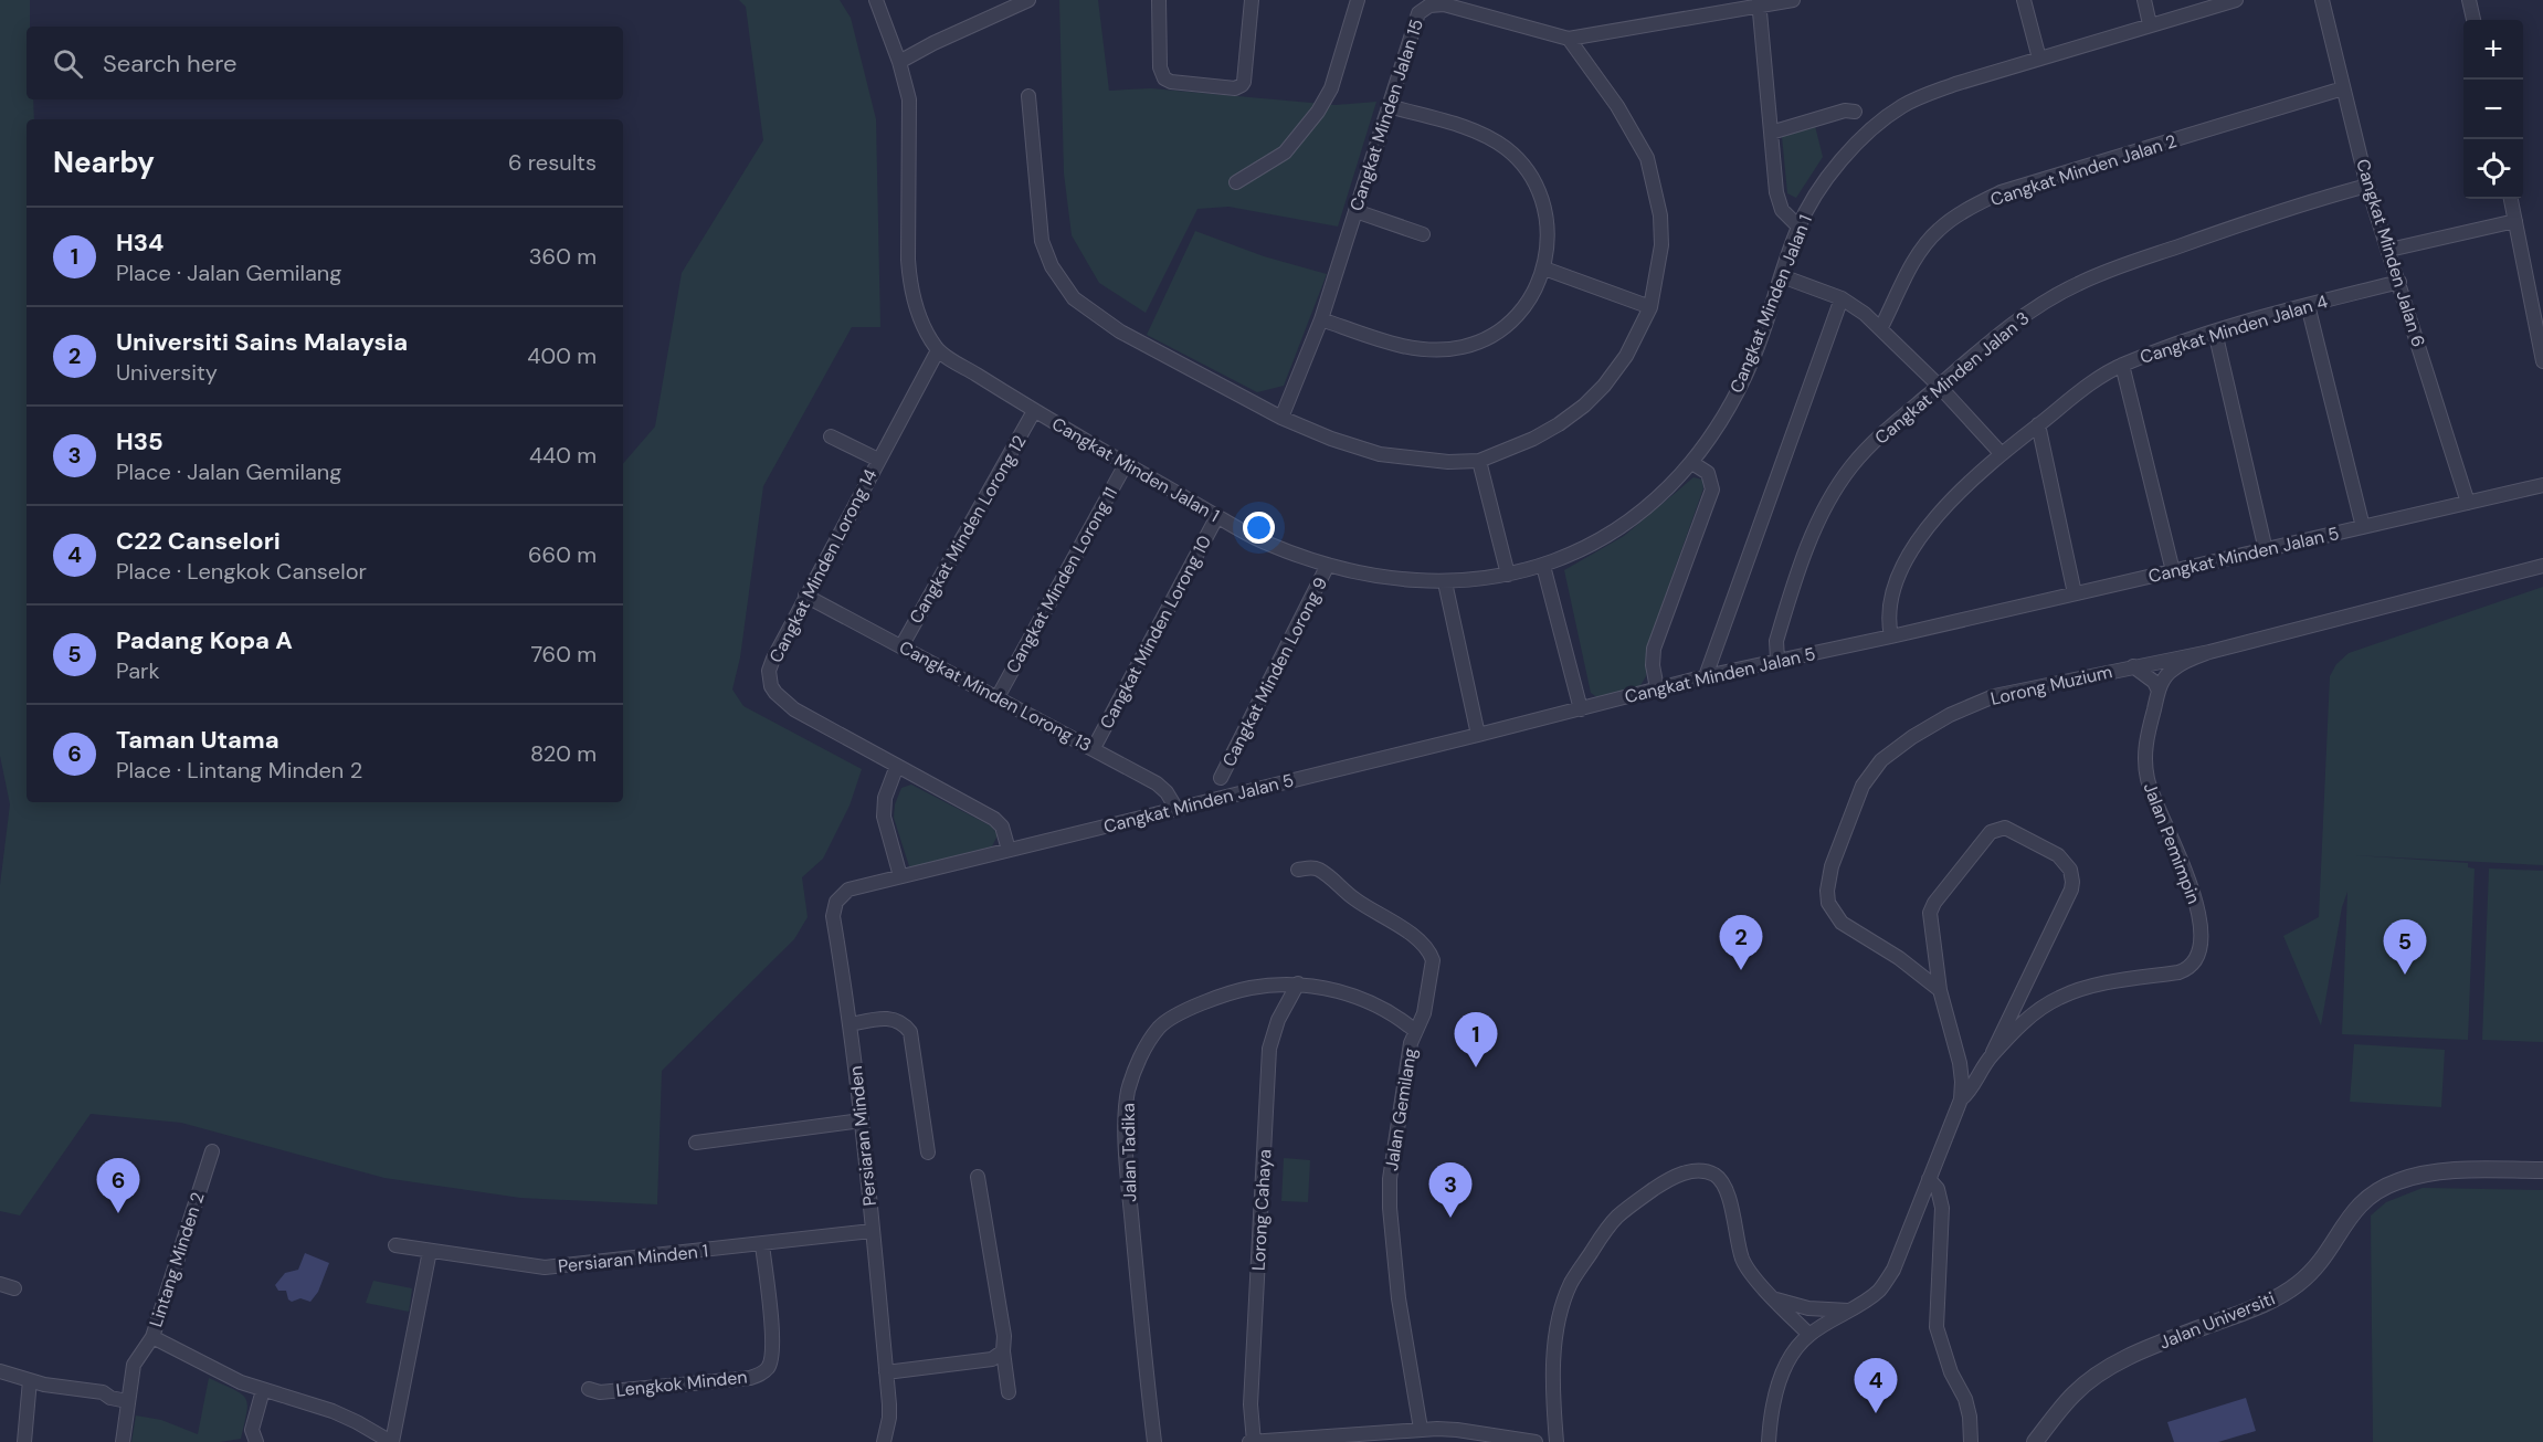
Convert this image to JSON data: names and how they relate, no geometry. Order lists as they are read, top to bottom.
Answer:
{
  "streets": {
    "street": [
      "Cangkat Minden Jalan 15",
      "Cangkat Minden Jalan 2",
      "Cangkat Minden Jalan 6",
      "Cangkat Minden Jalan 1",
      "Cangkat Minden Jalan 4",
      "Cangkat Minden Jalan 3",
      "Cangkat Minden Lorong 12",
      "Cangkat Minden Jalan 5",
      "Cangkat Minden Lorong 14",
      "Cangkat Minden Lorong 11",
      "Cangkat Minden Lorong 10",
      "Cangkat Minden Lorong 9",
      "Lorong Muzium",
      "Cangkat Minden Lorong 13",
      "Jalan Pemimpin",
      "Jalan Gemilang",
      "Persiaran Minden",
      "Jalan Tadika",
      "Lorong Cahaya",
      "Persiaran Minden 1",
      "Lintang Minden 2",
      "Jalan Universiti",
      "Lengkok Minden"
    ]
  },
  "crossings": [
    ["Cangkat Minden Jalan 2", "Cangkat Minden Jalan 6"],
    ["Cangkat Minden Jalan 6", "Cangkat Minden Jalan 4"],
    ["Cangkat Minden Jalan 6", "Cangkat Minden Jalan 3"],
    ["Cangkat Minden Jalan 6", "Cangkat Minden Jalan 5"],
    ["Cangkat Minden Jalan 1", "Cangkat Minden Lorong 12"],
    ["Cangkat Minden Jalan 1", "Cangkat Minden Lorong 14"],
    ["Cangkat Minden Jalan 1", "Cangkat Minden Lorong 11"],
    ["Cangkat Minden Jalan 1", "Cangkat Minden Lorong 10"],
    ["Cangkat Minden Jalan 1", "Cangkat Minden Lorong 9"],
    ["Cangkat Minden Jalan 4", "Cangkat Minden Jalan 5"],
    ["Cangkat Minden Jalan 3", "Cangkat Minden Jalan 5"],
    ["Cangkat Minden Lorong 12", "Cangkat Minden Lorong 13"],
    ["Cangkat Minden Jalan 5", "Cangkat Minden Lorong 14"],
    ["Cangkat Minden Jalan 5", "Cangkat Minden Lorong 13"],
    ["Cangkat Minden Jalan 5", "Persiaran Minden"],
    ["Cangkat Minden Lorong 14", "Cangkat Minden Lorong 13"],
    ["Cangkat Minden Lorong 11", "Cangkat Minden Lorong 13"],
    ["Cangkat Minden Lorong 10", "Cangkat Minden Lorong 13"],
    ["Lorong Muzium", "Jalan Pemimpin"],
    ["Jalan Gemilang", "Jalan Tadika"],
    ["Persiaran Minden", "Persiaran Minden 1"],
    ["Jalan Tadika", "Lorong Cahaya"],
    ["Persiaran Minden 1", "Lengkok Minden"]
  ],
  "page": {
    "map_buttons": ["+", "−"],
    "search": "Search here",
    "heading": ["Nearby", "6 results"],
    "list": [
      {
        "mark": "1",
        "name": "H34",
        "note": "Place · Jalan Gemilang",
        "value": "360 m"
      },
      {
        "mark": "2",
        "name": "Universiti Sains Malaysia",
        "note": "University",
        "value": "400 m"
      },
      {
        "mark": "3",
        "name": "H35",
        "note": "Place · Jalan Gemilang",
        "value": "440 m"
      },
      {
        "mark": "4",
        "name": "C22 Canselori",
        "note": "Place · Lengkok Canselor",
        "value": "660 m"
      },
      {
        "mark": "5",
        "name": "Padang Kopa A",
        "note": "Park",
        "value": "760 m"
      },
      {
        "mark": "6",
        "name": "Taman Utama",
        "note": "Place · Lintang Minden 2",
        "value": "820 m"
      }
    ],
    "pins": [
      "2",
      "5",
      "1",
      "6",
      "3",
      "4"
    ]
  }
}
